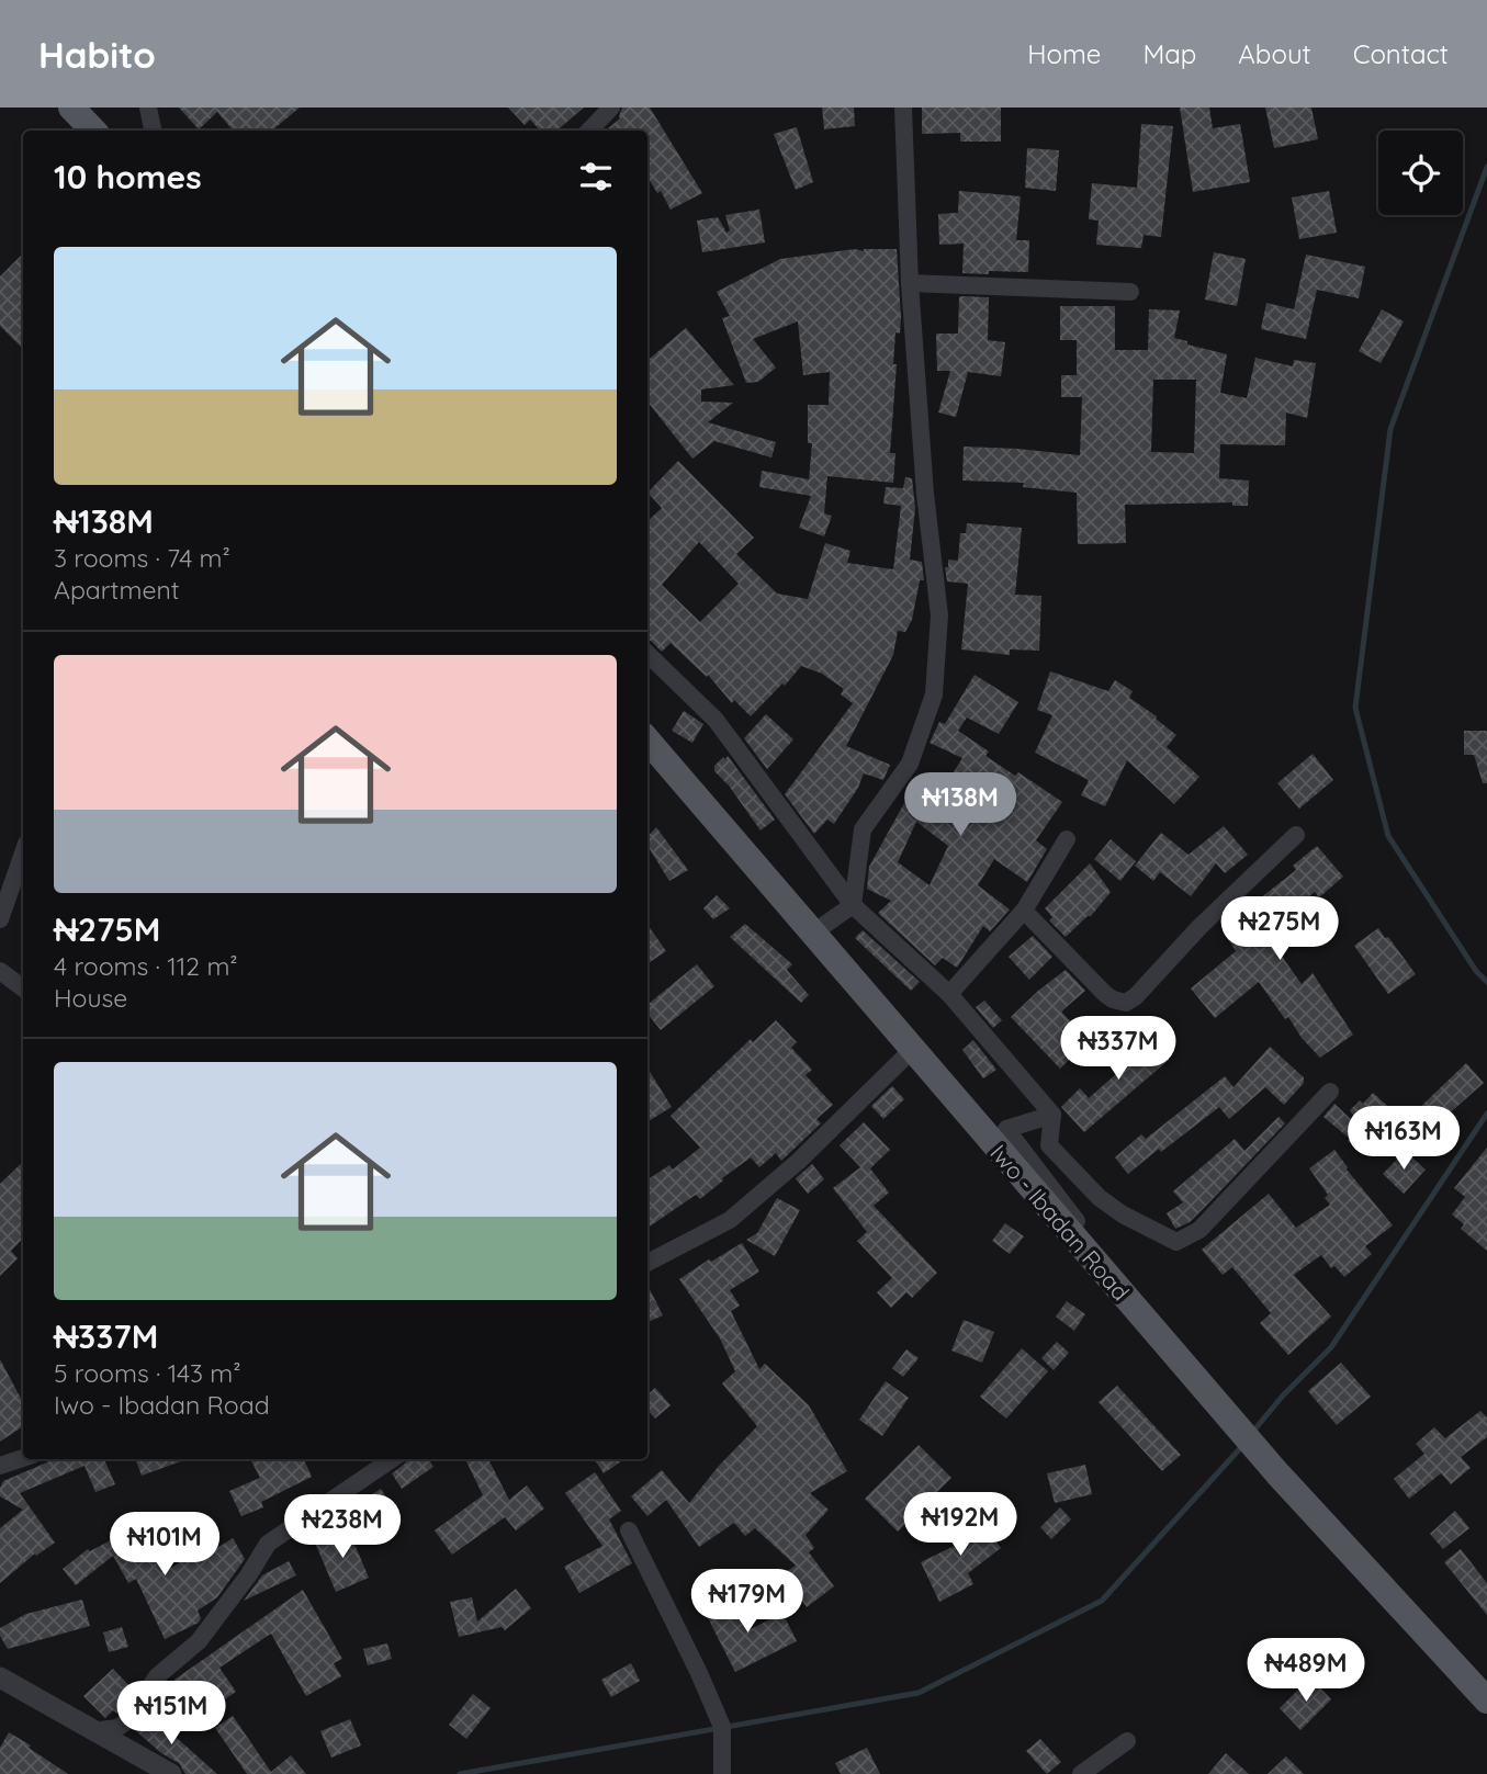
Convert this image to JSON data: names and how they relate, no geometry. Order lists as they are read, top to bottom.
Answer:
{
  "streets": {
    "main road": ["Iwo - Ibadan Road"]
  },
  "page": {
    "header": "Habito",
    "nav": [
      "Home",
      "Map",
      "About",
      "Contact"
    ],
    "heading": "10 homes",
    "list": [
      {
        "name": "₦138M",
        "note": "3 rooms · 74 m² · Apartment"
      },
      {
        "name": "₦275M",
        "note": "4 rooms · 112 m² · House"
      },
      {
        "name": "₦337M",
        "note": "5 rooms · 143 m² · Iwo - Ibadan Road"
      }
    ],
    "price": [
      "₦138M",
      "₦275M",
      "₦337M",
      "₦163M",
      "₦192M",
      "₦238M",
      "₦101M",
      "₦179M",
      "₦489M",
      "₦151M"
    ]
  }
}
